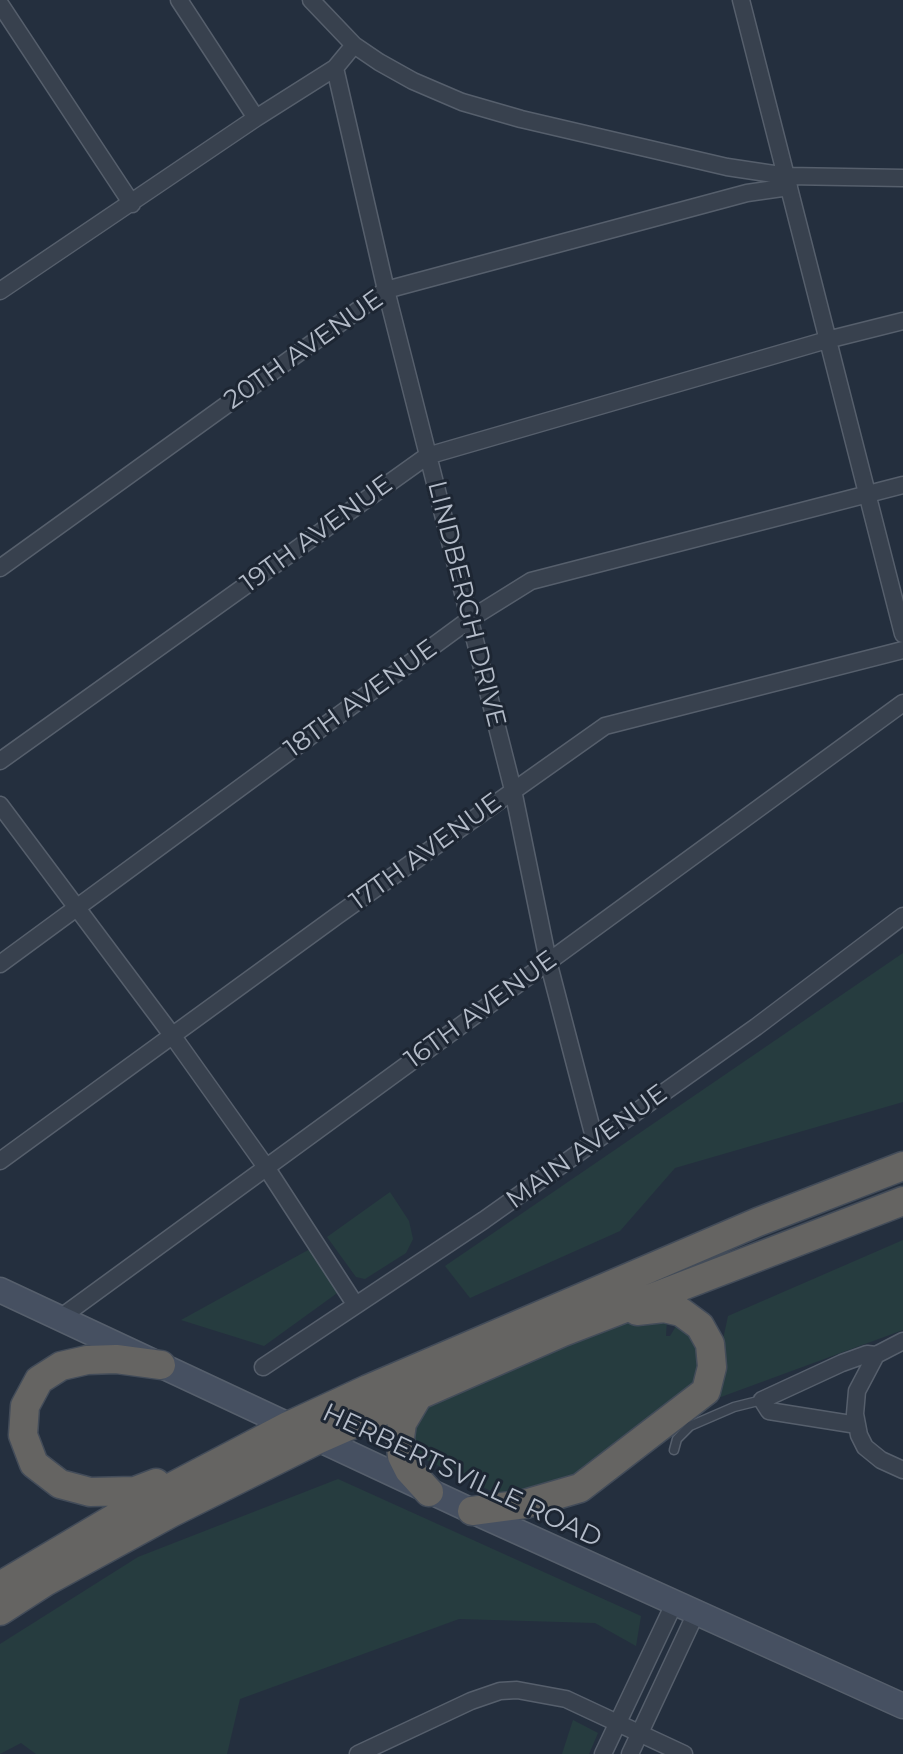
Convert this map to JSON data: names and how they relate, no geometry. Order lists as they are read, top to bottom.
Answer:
{
  "streets": {
    "main road": ["HERBERTSVILLE ROAD"],
    "street": [
      "20TH AVENUE",
      "19TH AVENUE",
      "LINDBERGH DRIVE",
      "18TH AVENUE",
      "17TH AVENUE",
      "16TH AVENUE",
      "MAIN AVENUE"
    ]
  },
  "crossings": [
    ["20TH AVENUE", "LINDBERGH DRIVE"],
    ["19TH AVENUE", "LINDBERGH DRIVE"],
    ["LINDBERGH DRIVE", "18TH AVENUE"],
    ["LINDBERGH DRIVE", "17TH AVENUE"],
    ["LINDBERGH DRIVE", "16TH AVENUE"],
    ["LINDBERGH DRIVE", "MAIN AVENUE"],
    ["16TH AVENUE", "HERBERTSVILLE ROAD"]
  ]
}
